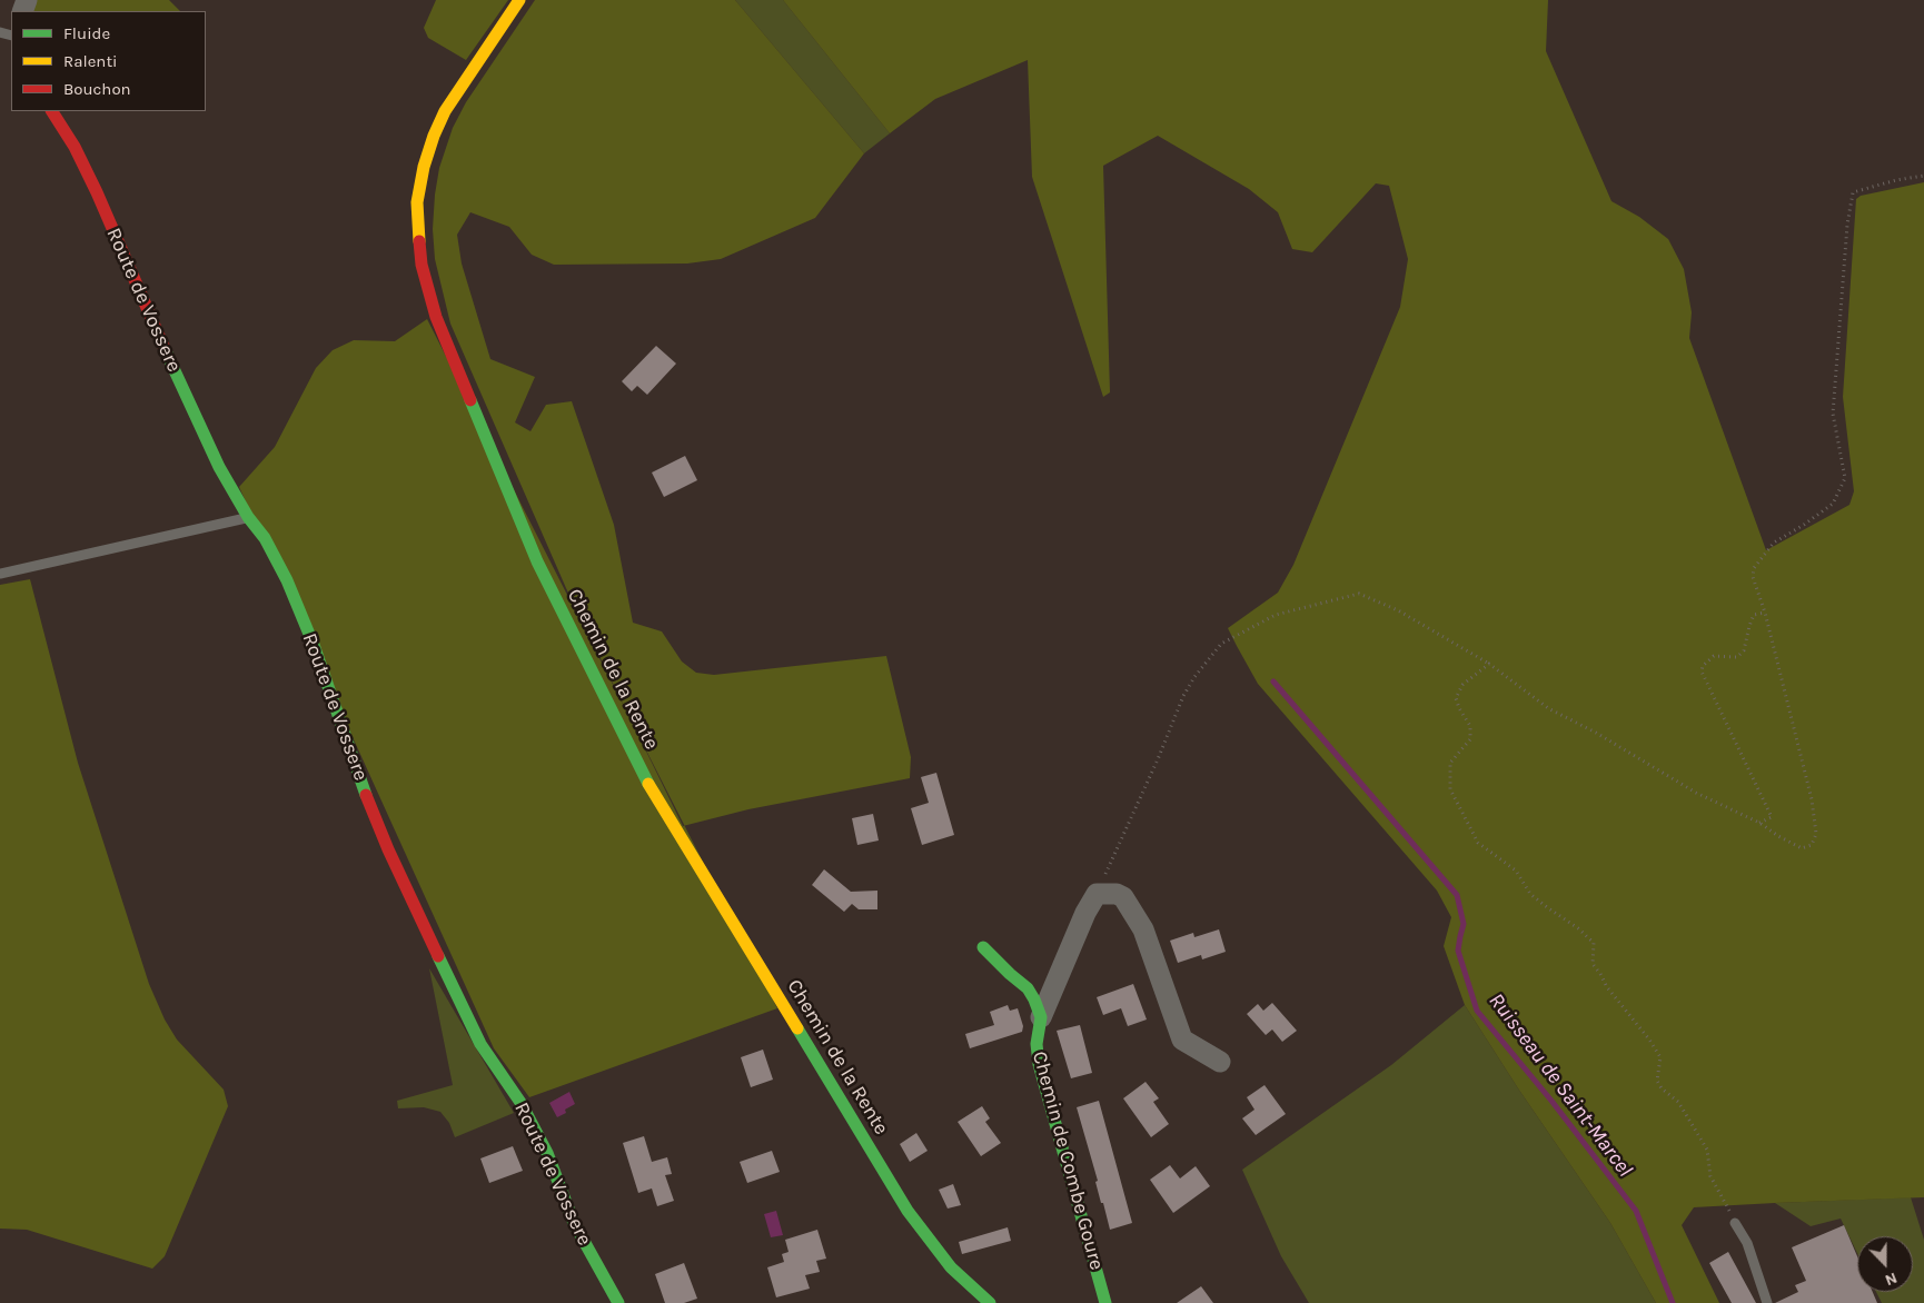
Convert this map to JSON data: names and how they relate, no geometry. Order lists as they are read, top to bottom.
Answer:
{
  "streets": {
    "street": ["Route de Vossere", "Chemin de la Rente", "Chemin de Combe Goure"]
  },
  "water": ["Ruisseau de Saint-Marcel"],
  "legend": ["Fluide", "Ralenti", "Bouchon"],
  "north": "bottom"
}
